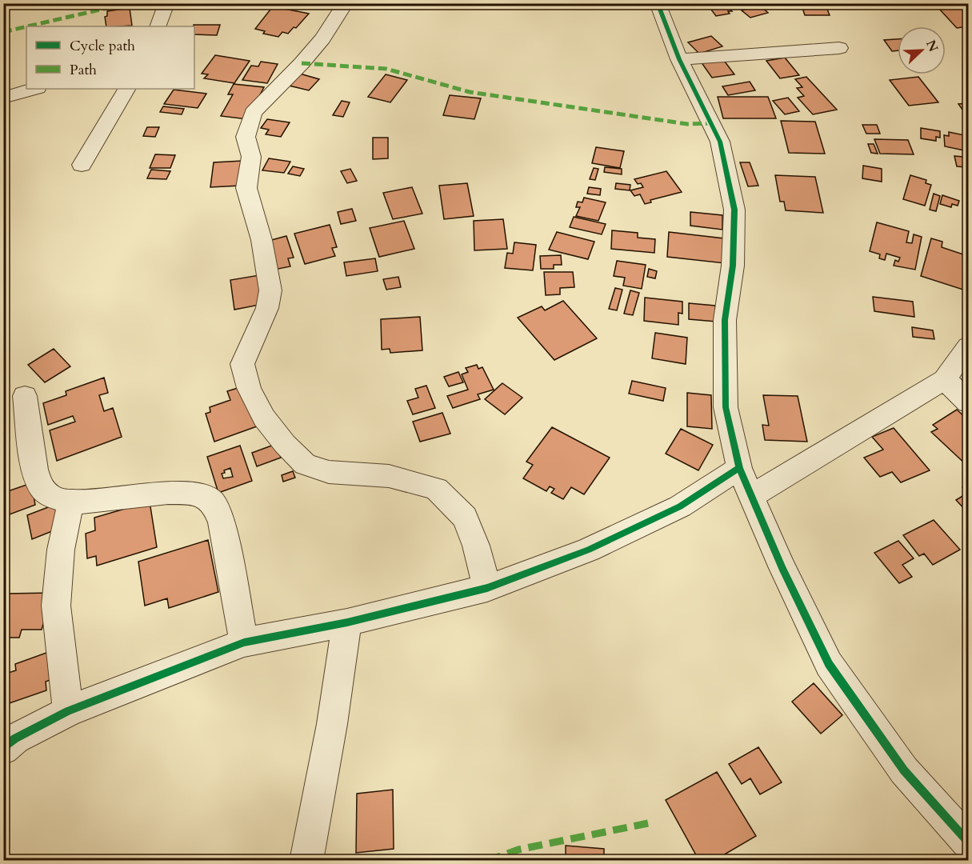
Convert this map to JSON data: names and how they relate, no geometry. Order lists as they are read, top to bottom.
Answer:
{
  "legend": ["Cycle path", "Path"],
  "north": "top right"
}
